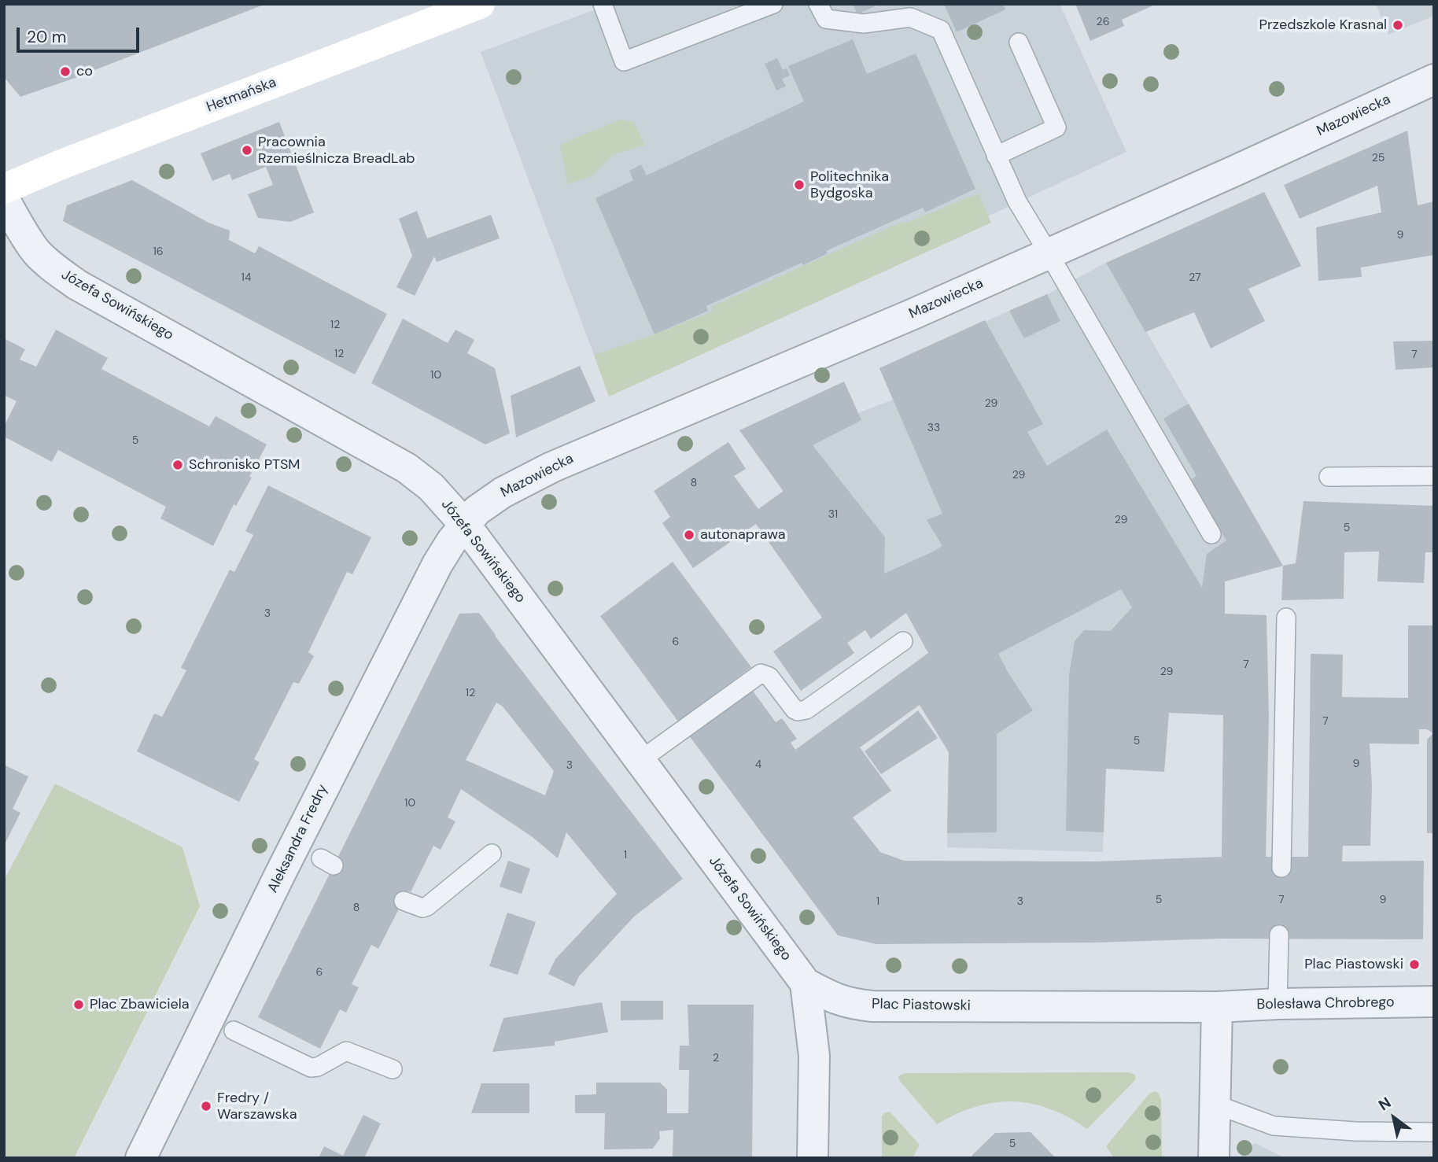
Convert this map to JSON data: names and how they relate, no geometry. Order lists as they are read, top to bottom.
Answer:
{
  "streets": {
    "street": [
      "Hetmańska",
      "Mazowiecka",
      "Józefa Sowińskiego",
      "Aleksandra Fredry",
      "Bolesława Chrobrego",
      "Plac Piastowski"
    ]
  },
  "crossings": [
    ["Mazowiecka", "Józefa Sowińskiego"],
    ["Mazowiecka", "Aleksandra Fredry"],
    ["Józefa Sowińskiego", "Aleksandra Fredry"],
    ["Józefa Sowińskiego", "Plac Piastowski"],
    ["Bolesława Chrobrego", "Plac Piastowski"]
  ],
  "places": [
    "Przedszkole Krasnal",
    "co",
    "Pracownia Rzemieślnicza BreadLab",
    "Politechnika Bydgoska",
    "Schronisko PTSM",
    "autonaprawa",
    "Plac Piastowski",
    "Plac Zbawiciela",
    "Fredry / Warszawska"
  ],
  "house_numbers": [
    "26",
    "25",
    "9",
    "16",
    "14",
    "27",
    "12",
    "12",
    "7",
    "10",
    "29",
    "33",
    "5",
    "29",
    "8",
    "31",
    "29",
    "5",
    "3",
    "6",
    "7",
    "29",
    "12",
    "7",
    "5",
    "9",
    "4",
    "3",
    "10",
    "1",
    "5",
    "7",
    "9",
    "1",
    "3",
    "8",
    "6",
    "2",
    "5"
  ],
  "scale_bar": "20 m",
  "north": "top left"
}
